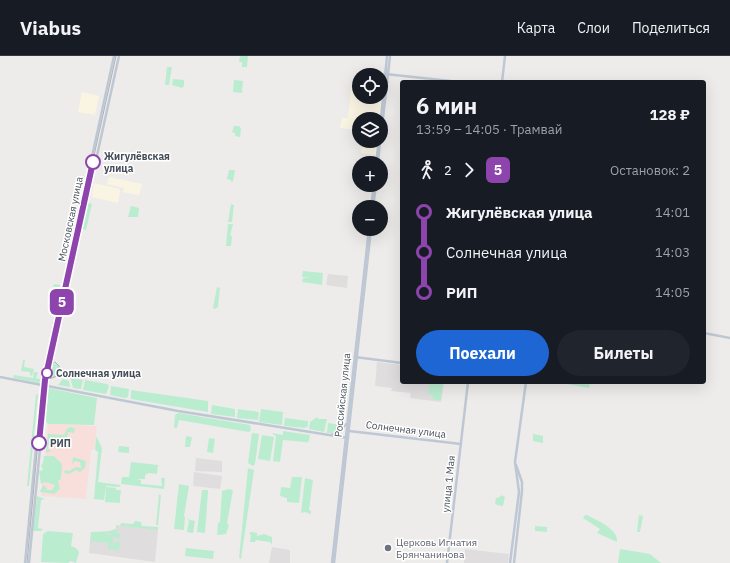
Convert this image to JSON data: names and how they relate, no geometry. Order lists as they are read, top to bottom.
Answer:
{
  "streets": {
    "street": [
      "Московская улица",
      "Российская улица",
      "Солнечная улица",
      "улица 1 Мая"
    ]
  },
  "crossings": [
    ["Российская улица", "Солнечная улица"],
    ["Солнечная улица", "улица 1 Мая"]
  ],
  "places": [
    "Жигулёвская улица",
    "Солнечная улица",
    "РИП",
    "Церковь Игнатия Брянчанинова"
  ],
  "lines": ["tram line 5"],
  "page": {
    "header": "Viabus",
    "nav": ["Карта", "Слои", "Поделиться"],
    "on_map": "5",
    "map_buttons": ["+", "−"],
    "heading": ["6 мин", "13:59 – 14:05 · Трамвай", "128 ₽"],
    "legs": ["2", "5", "Остановок: 2"],
    "list": [
      {
        "name": "Жигулёвская улица",
        "value": "14:01"
      },
      {
        "name": "Солнечная улица",
        "value": "14:03"
      },
      {
        "name": "РИП",
        "value": "14:05"
      }
    ],
    "buttons": ["Поехали", "Билеты"]
  }
}
